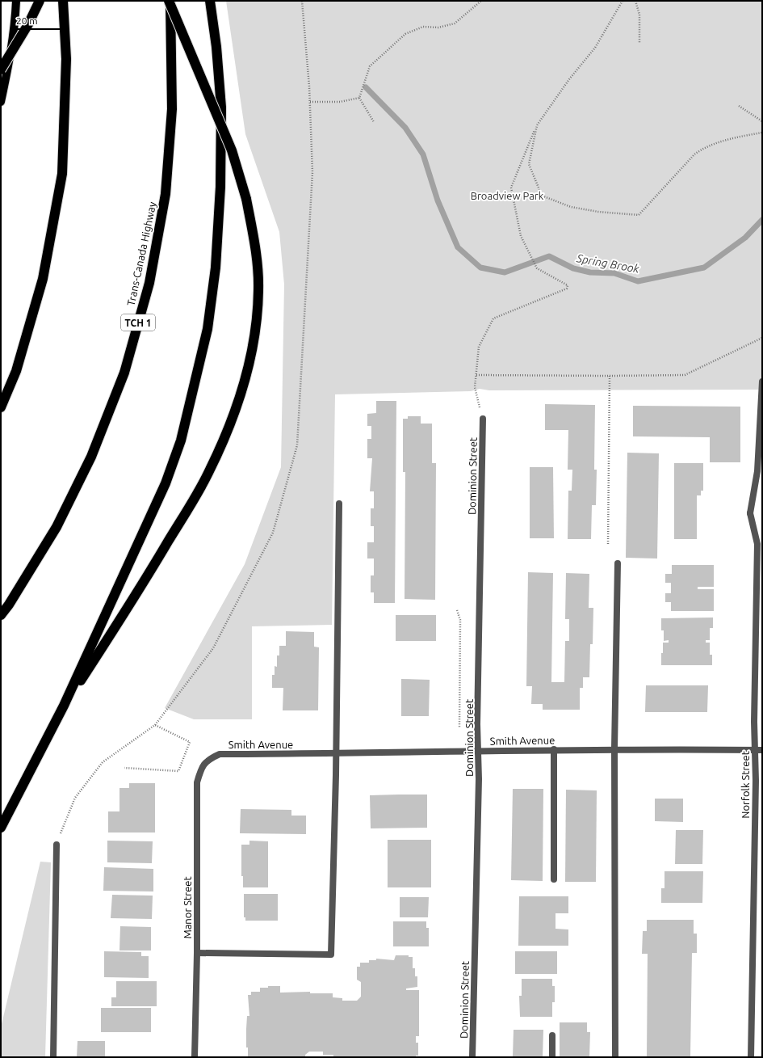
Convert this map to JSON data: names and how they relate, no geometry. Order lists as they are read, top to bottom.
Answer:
{
  "streets": {
    "highway": ["Trans-Canada Highway", "TCH 1"],
    "street": [
      "Dominion Street",
      "Smith Avenue",
      "Norfolk Street",
      "Manor Street"
    ]
  },
  "crossings": [
    ["Dominion Street", "Smith Avenue"],
    ["Smith Avenue", "Norfolk Street"],
    ["Smith Avenue", "Manor Street"]
  ],
  "water": ["Spring Brook"],
  "parks": ["Broadview Park"],
  "scale_bar": "20 m"
}
